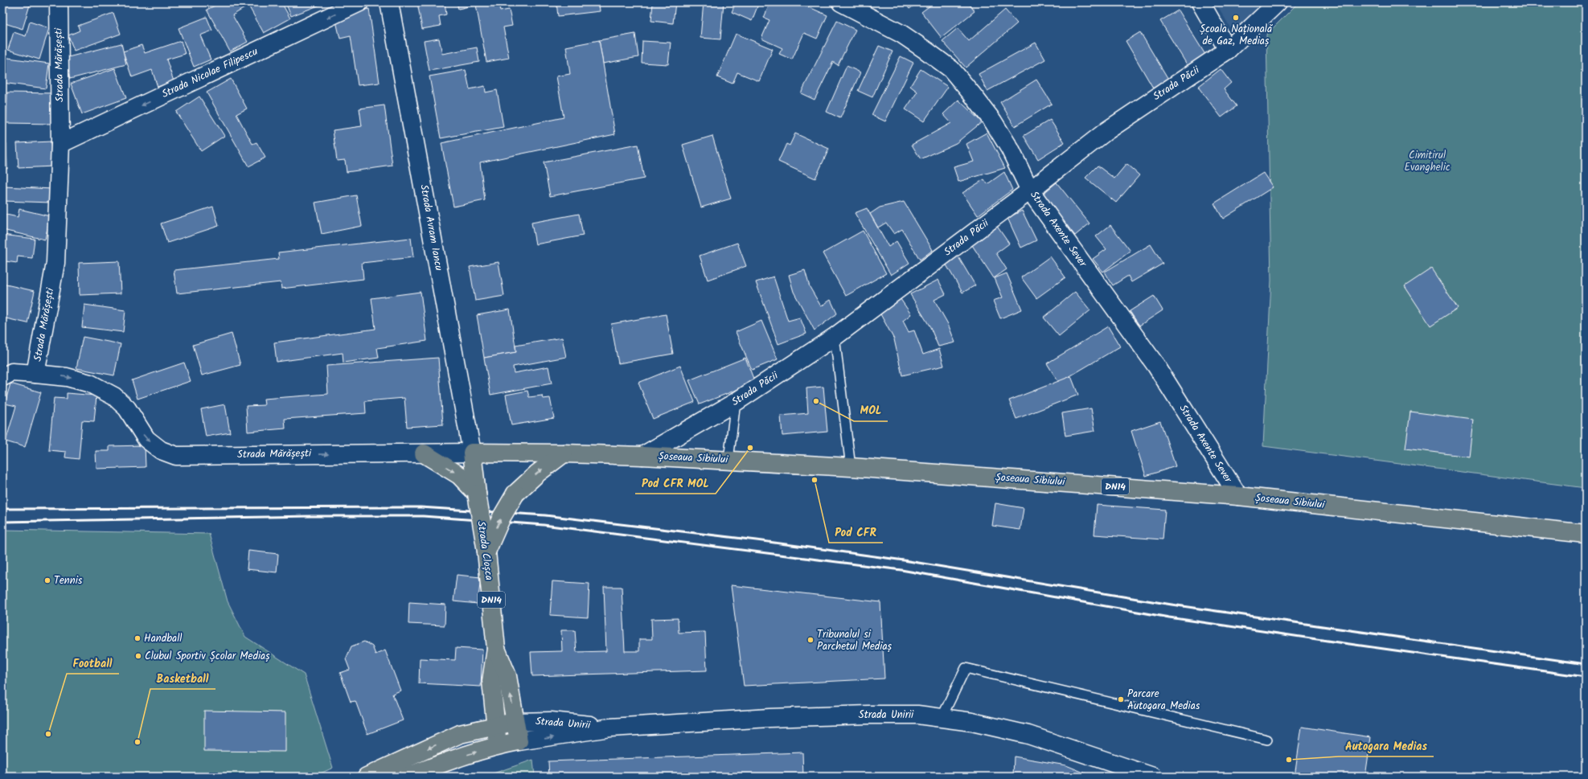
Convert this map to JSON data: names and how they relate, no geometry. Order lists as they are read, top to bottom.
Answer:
{
  "streets": {
    "main road": ["Șoseaua Sibiului", "DN14", "Strada Cloșca"],
    "street": [
      "Strada Mărășești",
      "Strada Nicolae Filipescu",
      "Strada Păcii",
      "Strada Avram Iancu",
      "Strada Axente Sever",
      "Strada Unirii"
    ]
  },
  "crossings": [
    ["Strada Mărășești", "Strada Nicolae Filipescu"],
    ["Strada Mărășești", "Strada Avram Iancu"],
    ["Strada Mărășești", "Șoseaua Sibiului"],
    ["Strada Mărășești", "Strada Cloșca"],
    ["Strada Păcii", "Strada Axente Sever"],
    ["Strada Păcii", "Șoseaua Sibiului"],
    ["Strada Avram Iancu", "Șoseaua Sibiului"],
    ["Strada Avram Iancu", "Strada Cloșca"],
    ["Strada Axente Sever", "Șoseaua Sibiului"],
    ["Șoseaua Sibiului", "DN14"],
    ["Șoseaua Sibiului", "Strada Cloșca"],
    ["DN14", "Strada Cloșca"],
    ["Strada Cloșca", "Strada Unirii"]
  ],
  "one_way": ["Strada Mărășești", "Strada Nicolae Filipescu"],
  "parks": ["Cimitirul Evanghelic"],
  "places": [
    "Școala Națională de Gaz, Mediaș",
    "MOL",
    "Pod CFR MOL",
    "Pod CFR",
    "Tennis",
    "Handball",
    "Tribunalul si Parchetul Mediaș",
    "Clubul Sportiv Școlar Mediaș",
    "Parcare Autogara Medias",
    "Football",
    "Basketball",
    "Autogara Medias"
  ]
}
